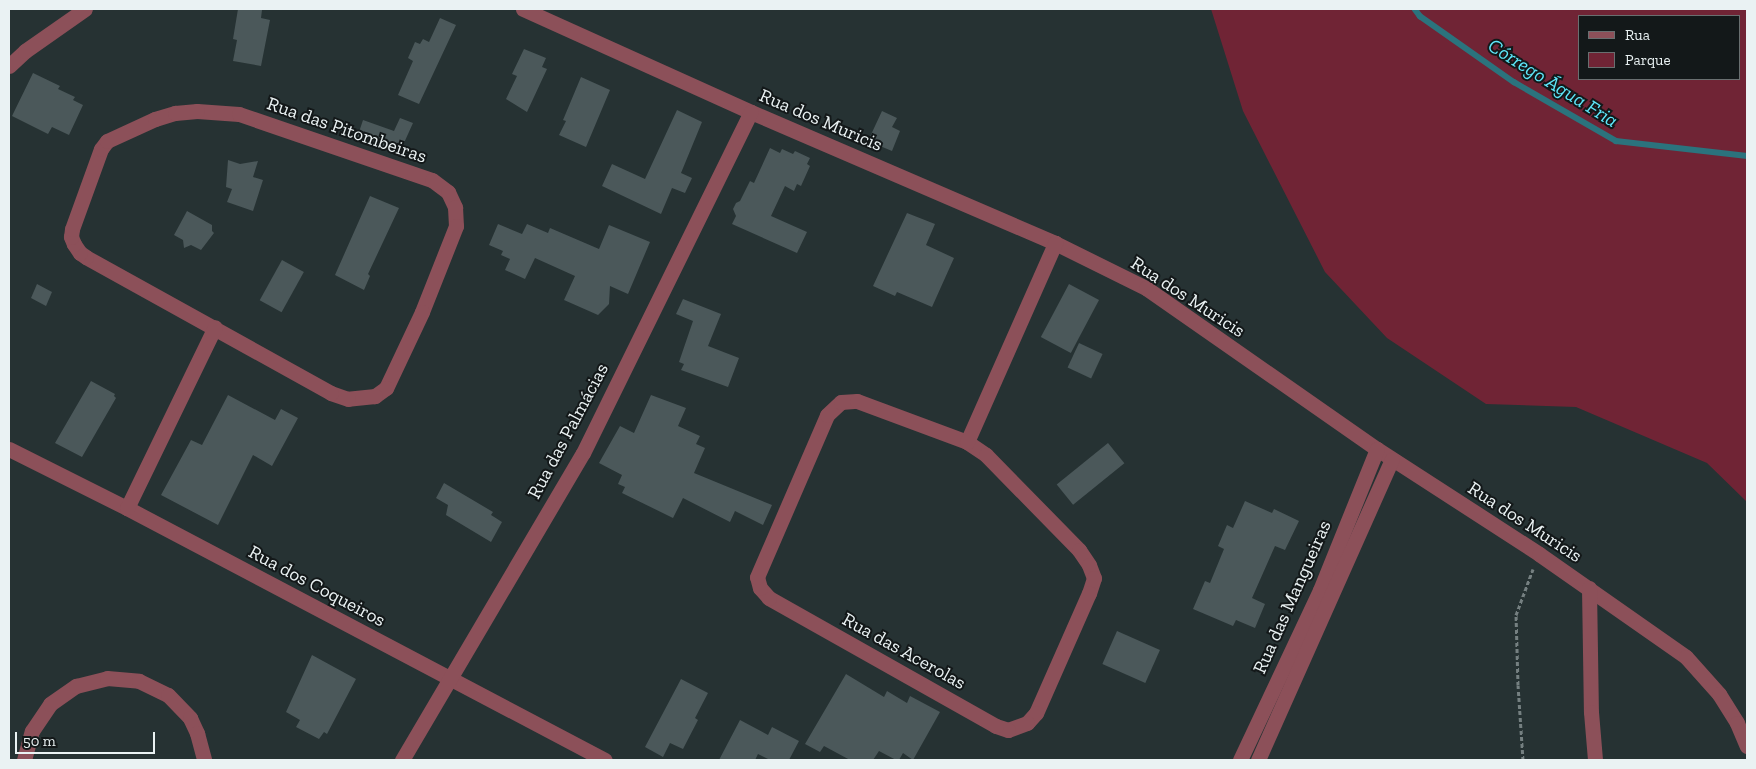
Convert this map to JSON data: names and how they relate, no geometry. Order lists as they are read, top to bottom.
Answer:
{
  "streets": {
    "street": [
      "Rua dos Muricis",
      "Rua das Pitombeiras",
      "Rua das Palmácias",
      "Rua dos Coqueiros",
      "Rua das Mangueiras",
      "Rua das Acerolas"
    ]
  },
  "crossings": [
    ["Rua dos Muricis", "Rua das Palmácias"],
    ["Rua dos Muricis", "Rua das Mangueiras"],
    ["Rua das Palmácias", "Rua dos Coqueiros"]
  ],
  "water": ["Córrego Água Fria"],
  "legend": ["Rua", "Parque"],
  "scale_bar": "50 m"
}
